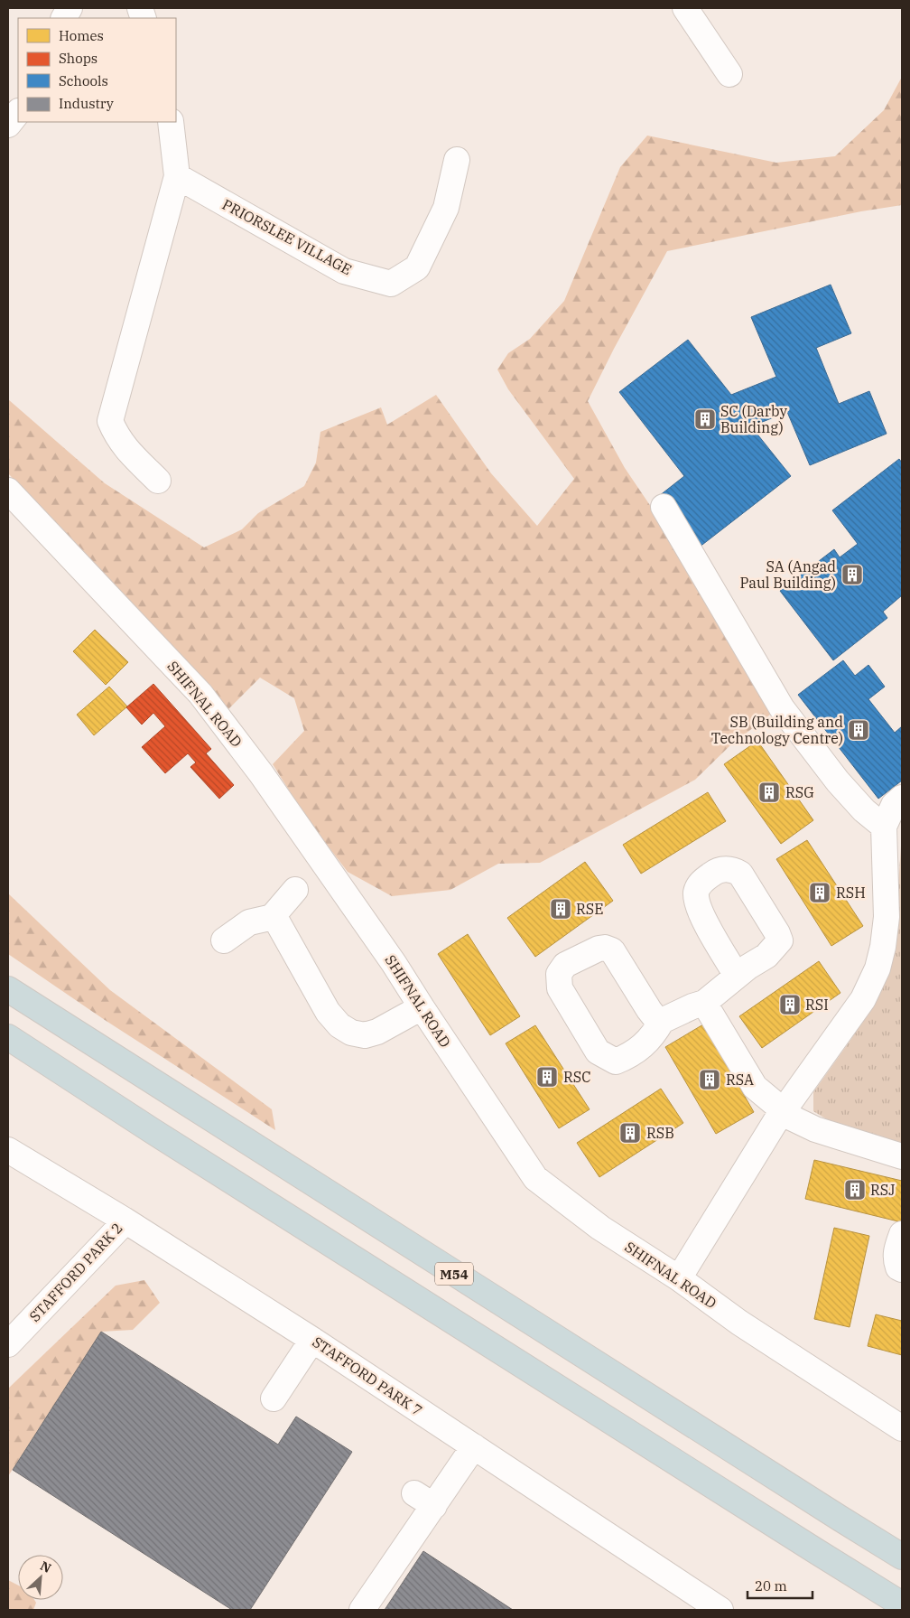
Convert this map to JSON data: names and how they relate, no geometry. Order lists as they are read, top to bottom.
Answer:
{
  "streets": {
    "highway": ["M54"],
    "street": [
      "PRIORSLEE VILLAGE",
      "SHIFNAL ROAD",
      "STAFFORD PARK 2",
      "STAFFORD PARK 7"
    ]
  },
  "crossings": [
    ["STAFFORD PARK 2", "STAFFORD PARK 7"]
  ],
  "places": {
    "building": [
      "SC (Darby Building)",
      "SA (Angad Paul Building)",
      "SB (Building and Technology Centre)",
      "RSG",
      "RSH",
      "RSE",
      "RSI",
      "RSC",
      "RSA",
      "RSB",
      "RSJ"
    ]
  },
  "legend": [
    "Homes",
    "Shops",
    "Schools",
    "Industry"
  ],
  "scale_bar": "20 m",
  "north": "top right"
}
